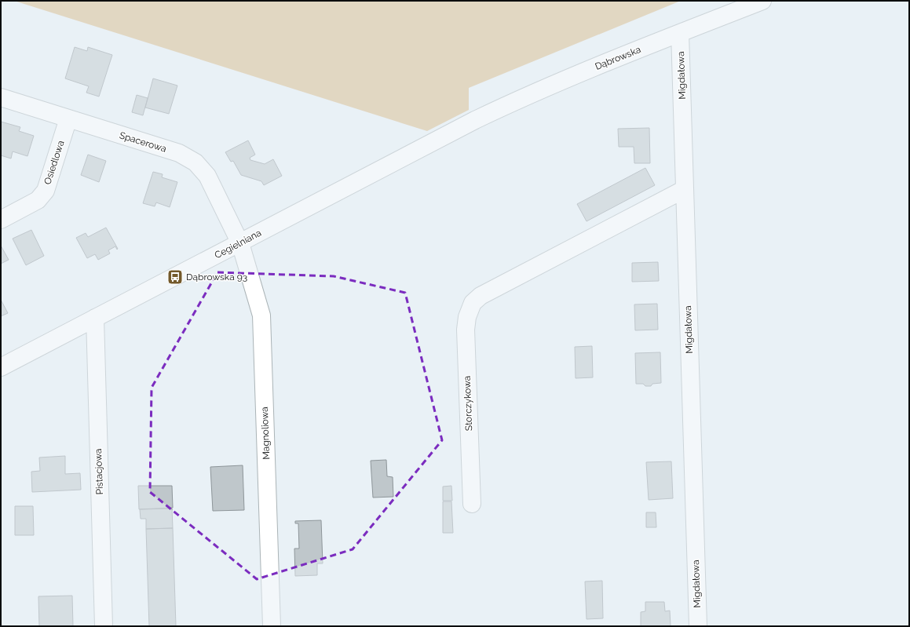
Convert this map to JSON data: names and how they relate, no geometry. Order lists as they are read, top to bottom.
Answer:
{
  "streets": {
    "street": [
      "Dąbrowska",
      "Migdałowa",
      "Spacerowa",
      "Osiedlowa",
      "Cegielniana",
      "Storczykowa",
      "Magnoliowa",
      "Pistacjowa"
    ]
  },
  "crossings": [
    ["Dąbrowska", "Migdałowa"],
    ["Dąbrowska", "Cegielniana"],
    ["Migdałowa", "Storczykowa"],
    ["Spacerowa", "Osiedlowa"],
    ["Spacerowa", "Cegielniana"],
    ["Spacerowa", "Magnoliowa"],
    ["Cegielniana", "Magnoliowa"],
    ["Cegielniana", "Pistacjowa"]
  ],
  "places": {
    "bus stop": ["Dąbrowska 93"]
  }
}
